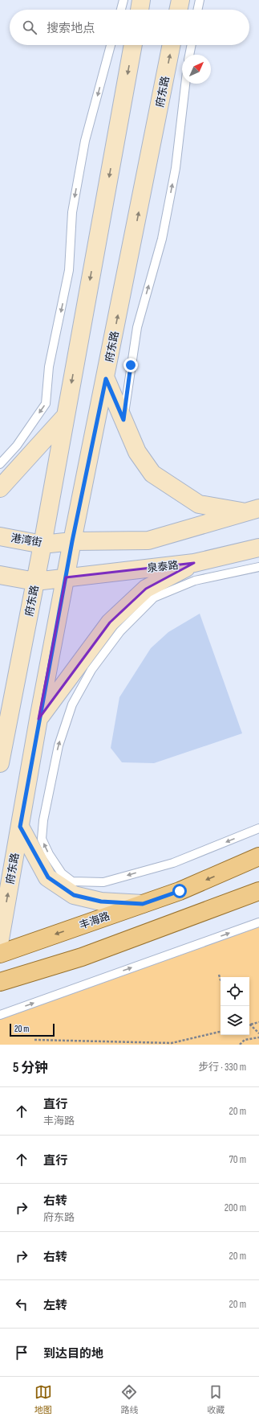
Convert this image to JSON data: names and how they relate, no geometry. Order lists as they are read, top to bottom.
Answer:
{
  "streets": {
    "main road": [
      "府东路",
      "港湾街",
      "泉泰路",
      "丰海路"
    ]
  },
  "crossings": [
    ["府东路", "港湾街"],
    ["府东路", "泉泰路"]
  ],
  "scale_bar": "20 m",
  "north": "top right",
  "page": {
    "search": "搜索地点",
    "scale": "20 m",
    "heading": ["5 分钟", "步行 · 330 m"],
    "list": [
      ["直行", "丰海路", "20 m"],
      ["直行", "70 m"],
      ["右转", "府东路", "200 m"],
      ["右转", "20 m"],
      ["左转", "20 m"],
      "到达目的地"
    ],
    "nav": ["地图", "路线", "收藏"]
  }
}
